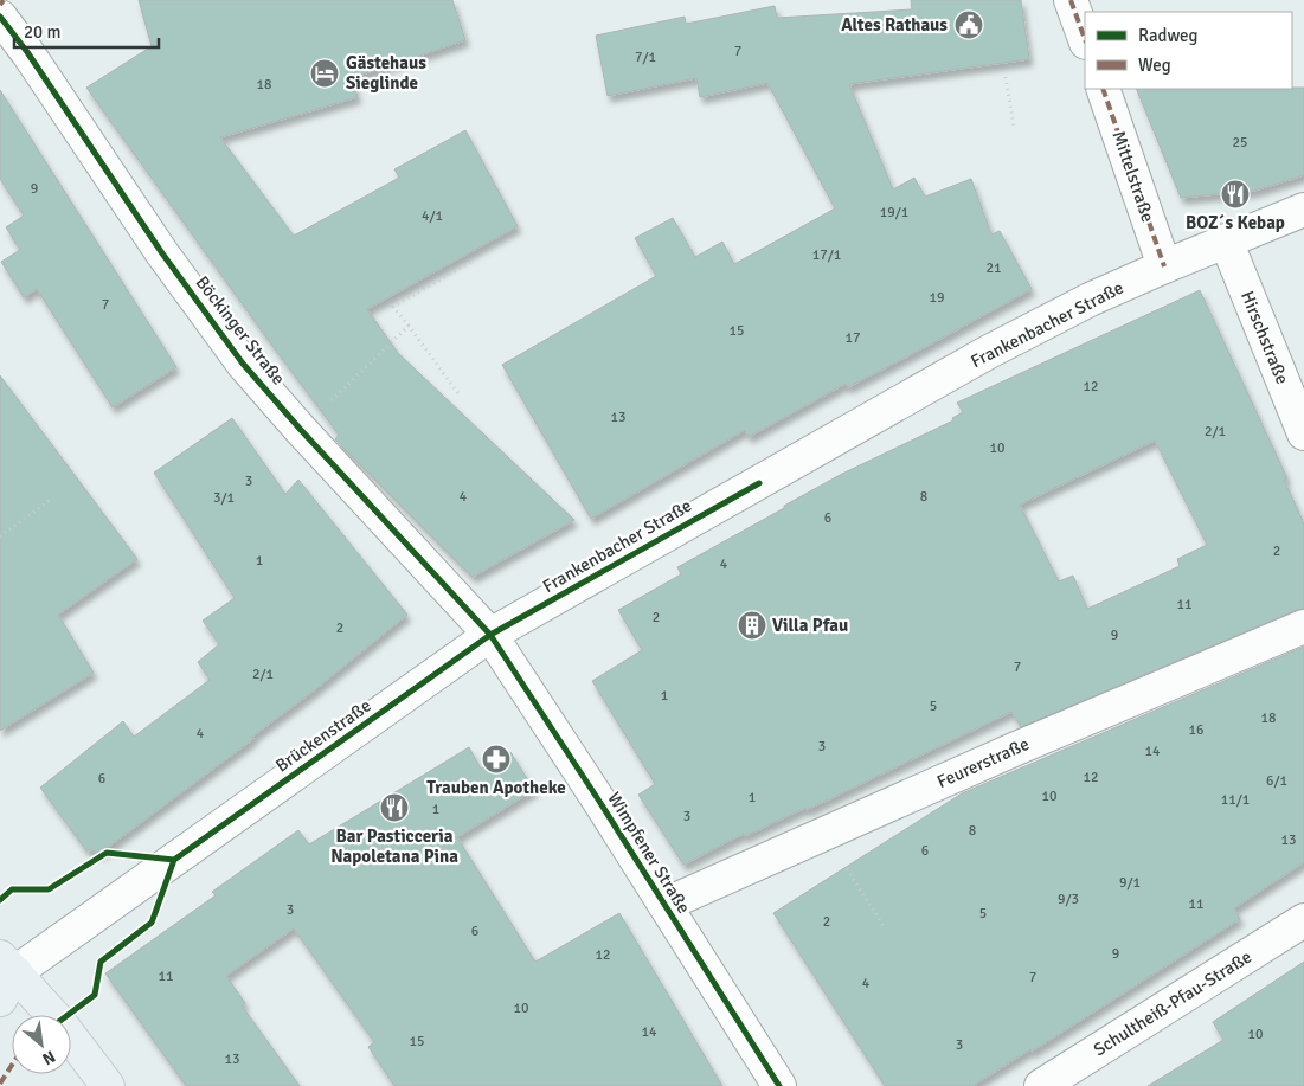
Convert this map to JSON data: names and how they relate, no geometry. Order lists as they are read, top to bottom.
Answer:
{
  "streets": {
    "street": [
      "Mittelstraße",
      "Frankenbacher Straße",
      "Böckinger Straße",
      "Hirschstraße",
      "Brückenstraße",
      "Feurerstraße",
      "Wimpfener Straße",
      "Schultheiß-Pfau-Straße"
    ]
  },
  "crossings": [
    ["Mittelstraße", "Frankenbacher Straße"],
    ["Frankenbacher Straße", "Böckinger Straße"],
    ["Frankenbacher Straße", "Hirschstraße"],
    ["Frankenbacher Straße", "Brückenstraße"],
    ["Frankenbacher Straße", "Wimpfener Straße"],
    ["Böckinger Straße", "Brückenstraße"],
    ["Böckinger Straße", "Wimpfener Straße"],
    ["Brückenstraße", "Wimpfener Straße"],
    ["Feurerstraße", "Wimpfener Straße"]
  ],
  "places": {
    "public building": ["Altes Rathaus"],
    "hotel": ["Gästehaus Sieglinde"],
    "restaurant": ["BOZ´s Kebap", "Bar Pasticceria Napoletana Pina"],
    "building": ["Villa Pfau"],
    "pharmacy": ["Trauben Apotheke"]
  },
  "house_numbers": [
    "7",
    "7/1",
    "18",
    "25",
    "9",
    "19/1",
    "4/1",
    "17/1",
    "21",
    "19",
    "7",
    "15",
    "17",
    "12",
    "13",
    "2/1",
    "10",
    "3",
    "4",
    "8",
    "3/1",
    "6",
    "2",
    "1",
    "4",
    "11",
    "2",
    "2",
    "9",
    "7",
    "2/1",
    "1",
    "5",
    "18",
    "16",
    "4",
    "3",
    "14",
    "12",
    "6",
    "6/1",
    "10",
    "1",
    "11/1",
    "1",
    "3",
    "8",
    "13",
    "6",
    "9/1",
    "9/3",
    "11",
    "3",
    "5",
    "2",
    "6",
    "9",
    "12",
    "11",
    "7",
    "4",
    "10",
    "14",
    "10",
    "15",
    "3",
    "13"
  ],
  "legend": ["Radweg", "Weg"],
  "scale_bar": "20 m",
  "north": "bottom right"
}
